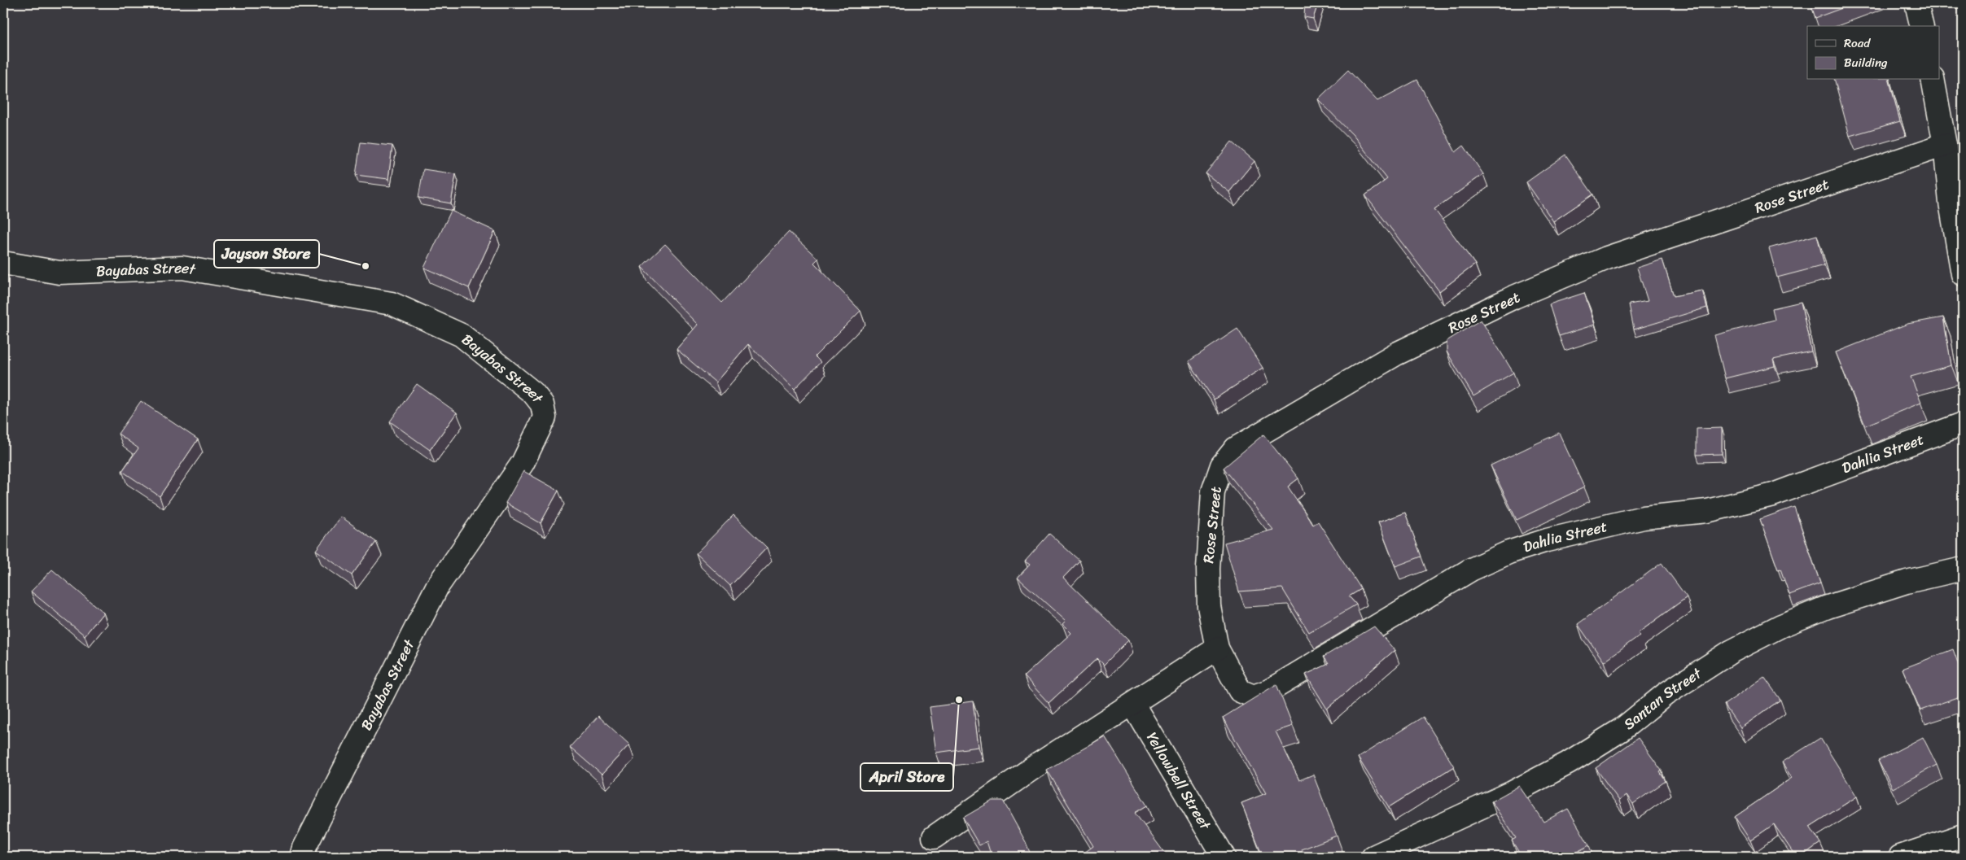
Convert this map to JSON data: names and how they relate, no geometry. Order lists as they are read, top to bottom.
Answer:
{
  "streets": {
    "street": [
      "Rose Street",
      "Bayabas Street",
      "Dahlia Street",
      "Santan Street",
      "Yellowbell Street"
    ]
  },
  "crossings": [
    ["Rose Street", "Dahlia Street"]
  ],
  "places": ["Jayson Store", "April Store"],
  "legend": ["Road", "Building"]
}
